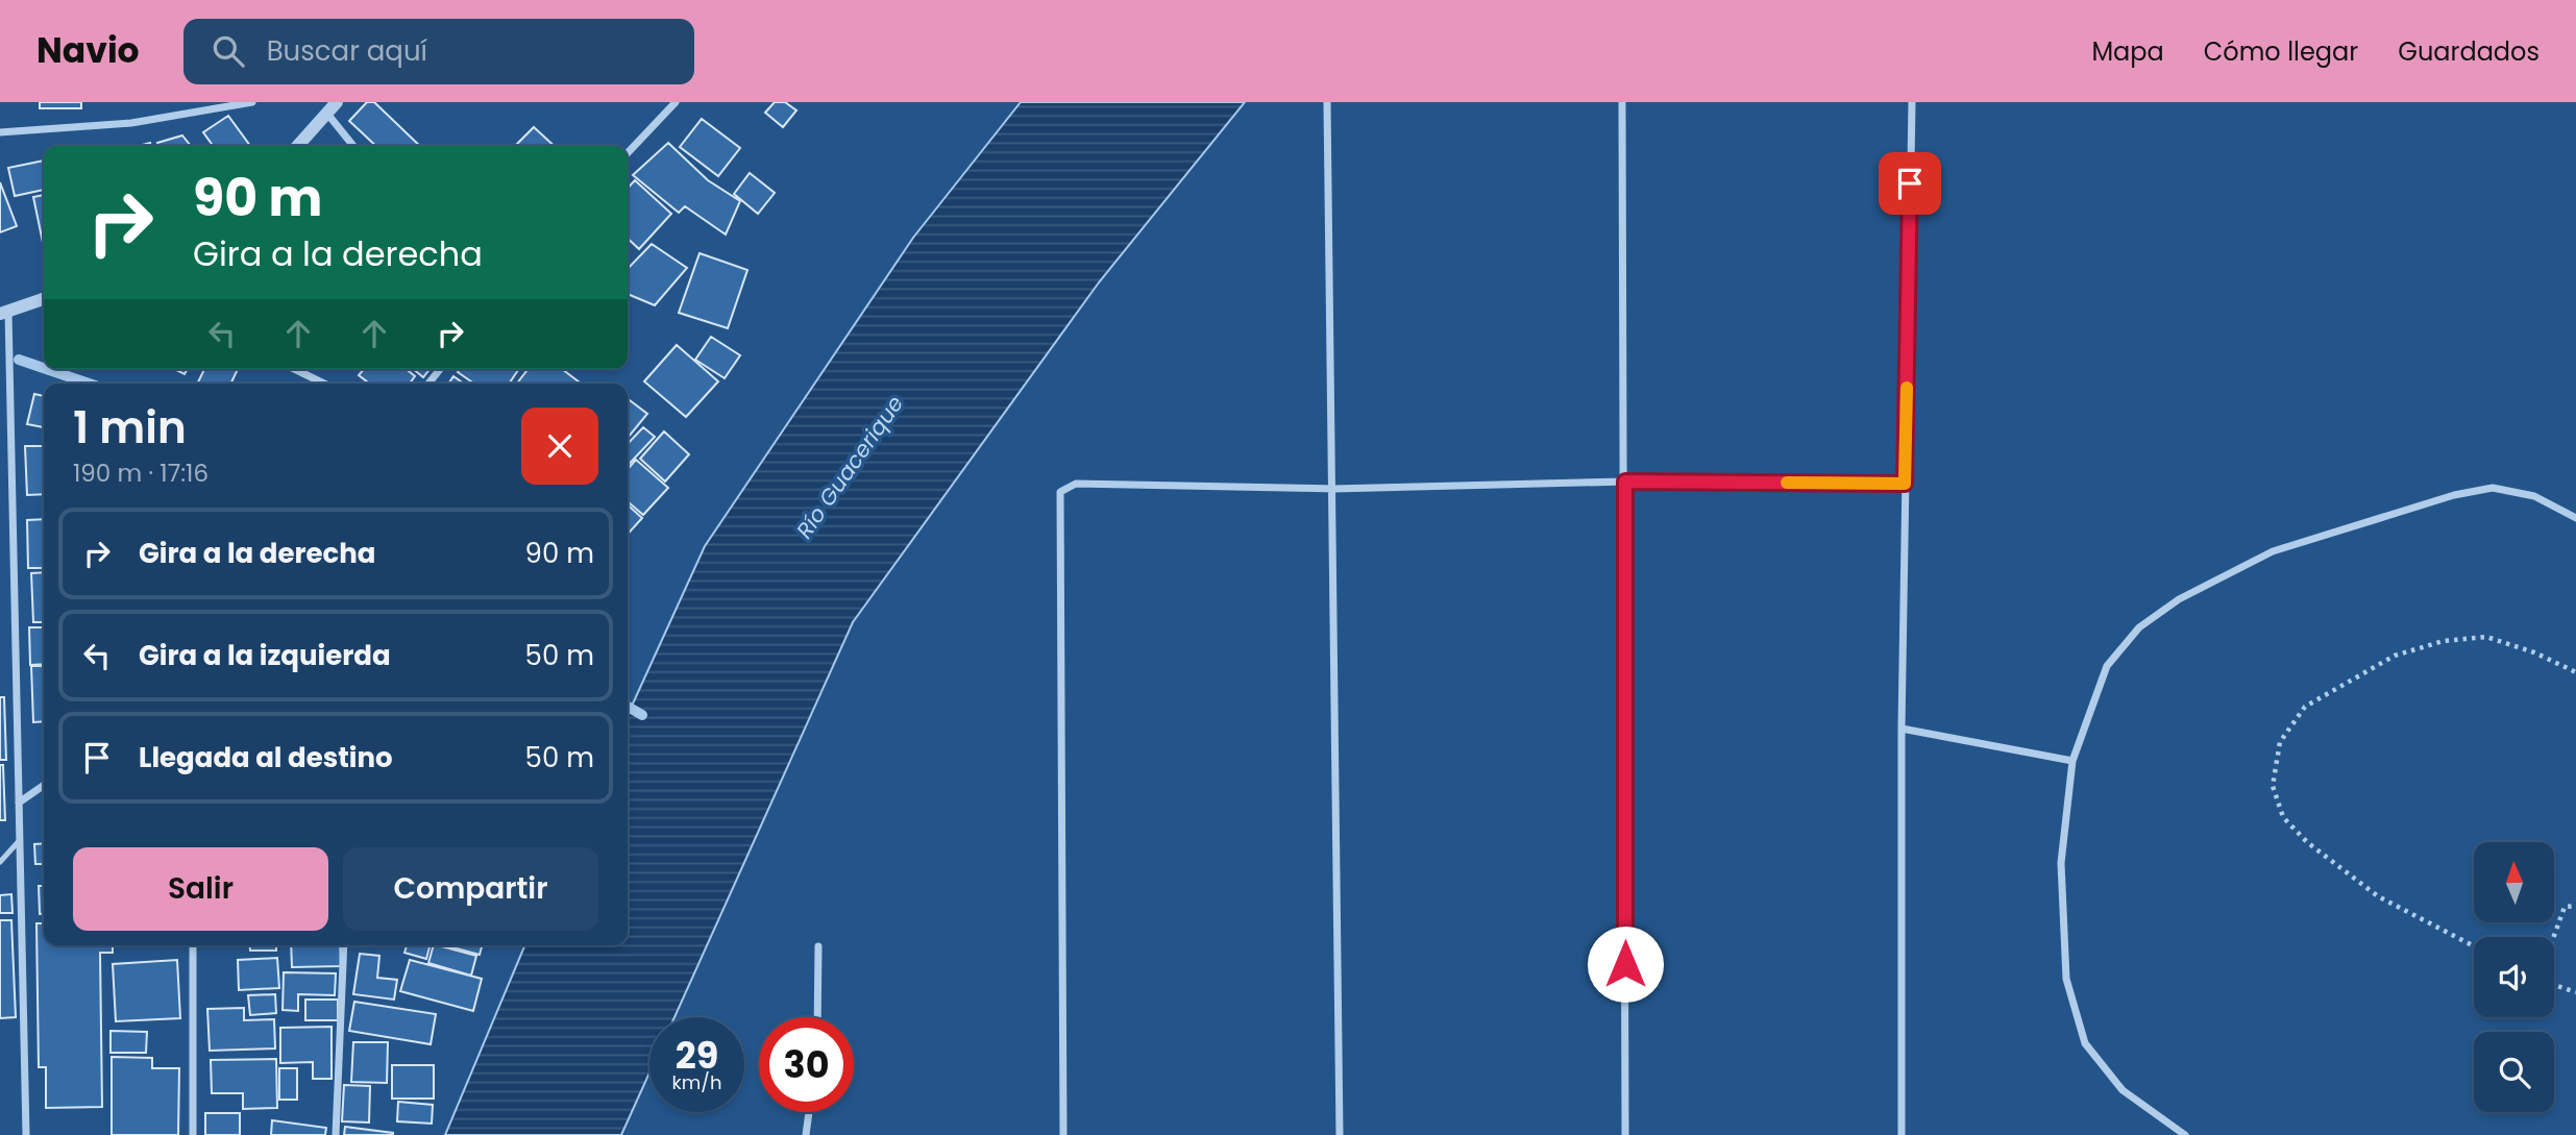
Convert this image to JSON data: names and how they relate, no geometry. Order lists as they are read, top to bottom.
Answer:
{
  "water": ["Río Guacerique"],
  "north": "top",
  "page": {
    "header": "Navio",
    "search": "Buscar aquí",
    "nav": ["Mapa", "Cómo llegar", "Guardados"],
    "turn": ["90 m", "Gira a la derecha"],
    "heading": ["1 min", "190 m · 17:16"],
    "list": [
      {
        "name": "Gira a la derecha",
        "value": "90 m"
      },
      {
        "name": "Gira a la izquierda",
        "value": "50 m"
      },
      {
        "name": "Llegada al destino",
        "value": "50 m"
      }
    ],
    "buttons": ["Salir", "Compartir"],
    "speed": "29 km/h",
    "limit": "30"
  }
}
